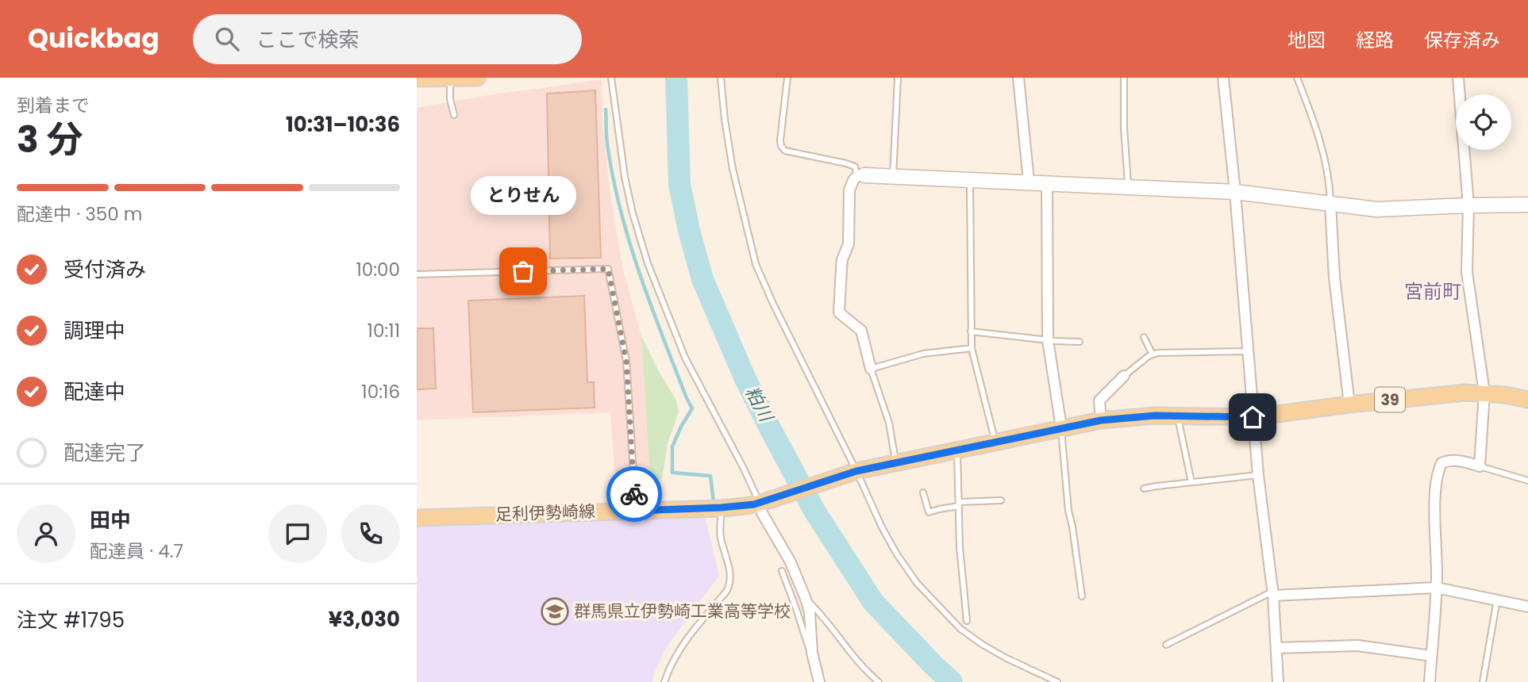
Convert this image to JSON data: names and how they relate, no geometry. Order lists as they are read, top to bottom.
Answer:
{
  "streets": {
    "main road": ["39", "足利伊勢崎線"]
  },
  "districts": ["宮前町"],
  "water": ["粕川"],
  "places": {
    "other": ["とりせん"],
    "school or university": ["群馬県立伊勢崎工業高等学校"]
  },
  "page": {
    "header": "Quickbag",
    "search": "ここで検索",
    "nav": ["地図", "経路", "保存済み"],
    "heading": ["3 分", "到着まで", "10:31–10:36"],
    "panel": [
      "田中",
      "配達員 · 4.7",
      "注文 #1795",
      "¥3,030"
    ],
    "bar": "配達中 · 350 m",
    "bubble": "とりせん",
    "list": [
      ["受付済み", "10:00"],
      ["調理中", "10:11"],
      ["配達中", "10:16"],
      "配達完了"
    ]
  }
}
